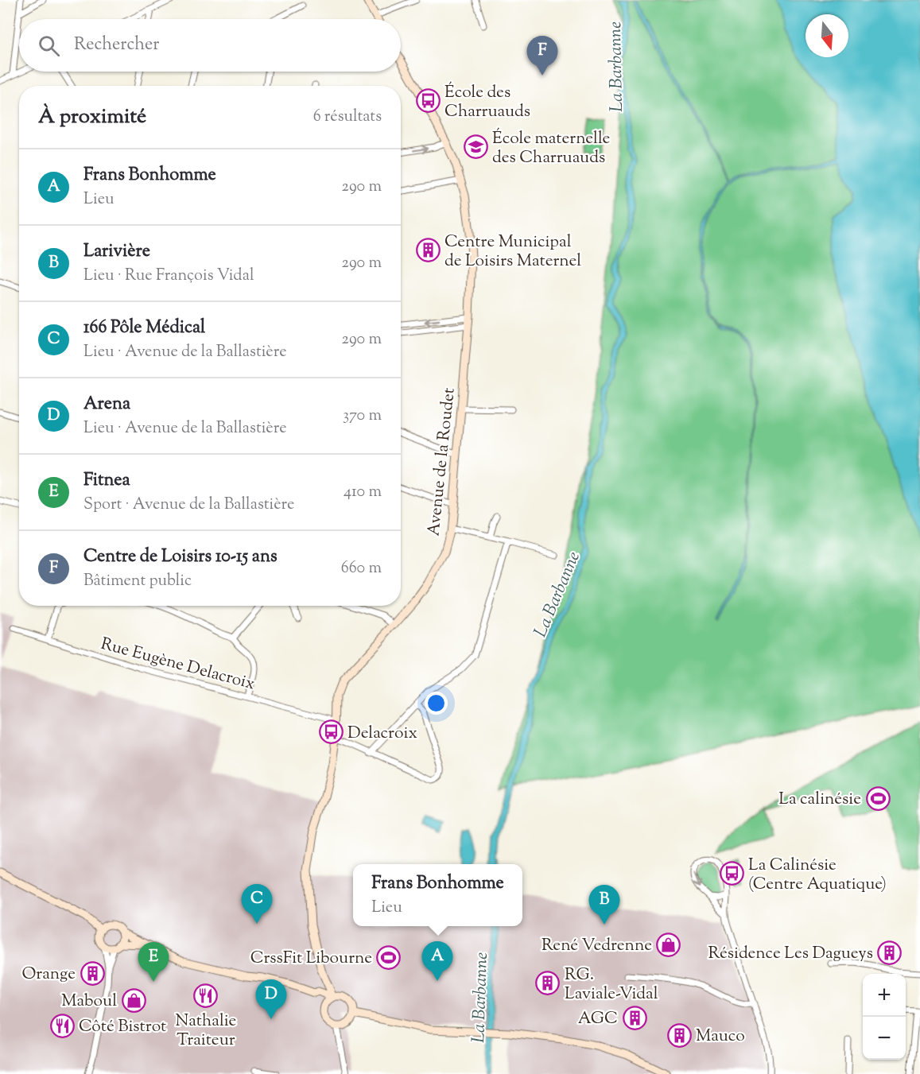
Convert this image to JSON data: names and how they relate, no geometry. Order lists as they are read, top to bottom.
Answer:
{
  "streets": {
    "street": ["Avenue de la Roudet", "Rue Eugène Delacroix"]
  },
  "crossings": [
    ["Avenue de la Roudet", "Rue Eugène Delacroix"]
  ],
  "water": ["La Barbanne"],
  "places": {
    "bus stop": ["École des Charruauds", "Delacroix", "La Calinésie (Centre Aquatique)"],
    "school or university": ["École maternelle des Charruauds"],
    "building": [
      "Centre Municipal de Loisirs Maternel",
      "Résidence Les Dagueys",
      "Orange",
      "RG. Laviale-Vidal",
      "AGC",
      "Mauco"
    ],
    "sports": ["La calinésie", "CrssFit Libourne"],
    "shop": ["René Vedrenne", "Maboul"],
    "restaurant": ["Nathalie Traiteur", "Côté Bistrot"]
  },
  "north": "bottom",
  "page": {
    "search": "Rechercher",
    "pins": [
      "F",
      "C",
      "B",
      "A",
      "E",
      "D"
    ],
    "heading": ["À proximité", "6 résultats"],
    "list": [
      {
        "mark": "A",
        "name": "Frans Bonhomme",
        "note": "Lieu",
        "value": "290 m"
      },
      {
        "mark": "B",
        "name": "Larivière",
        "note": "Lieu · Rue François Vidal",
        "value": "290 m"
      },
      {
        "mark": "C",
        "name": "166 Pôle Médical",
        "note": "Lieu · Avenue de la Ballastière",
        "value": "290 m"
      },
      {
        "mark": "D",
        "name": "Arena",
        "note": "Lieu · Avenue de la Ballastière",
        "value": "370 m"
      },
      {
        "mark": "E",
        "name": "Fitnea",
        "note": "Sport · Avenue de la Ballastière",
        "value": "410 m"
      },
      {
        "mark": "F",
        "name": "Centre de Loisirs 10-15 ans",
        "note": "Bâtiment public",
        "value": "660 m"
      }
    ],
    "popup": ["Frans Bonhomme", "Lieu"],
    "map_buttons": ["+", "−"]
  }
}
